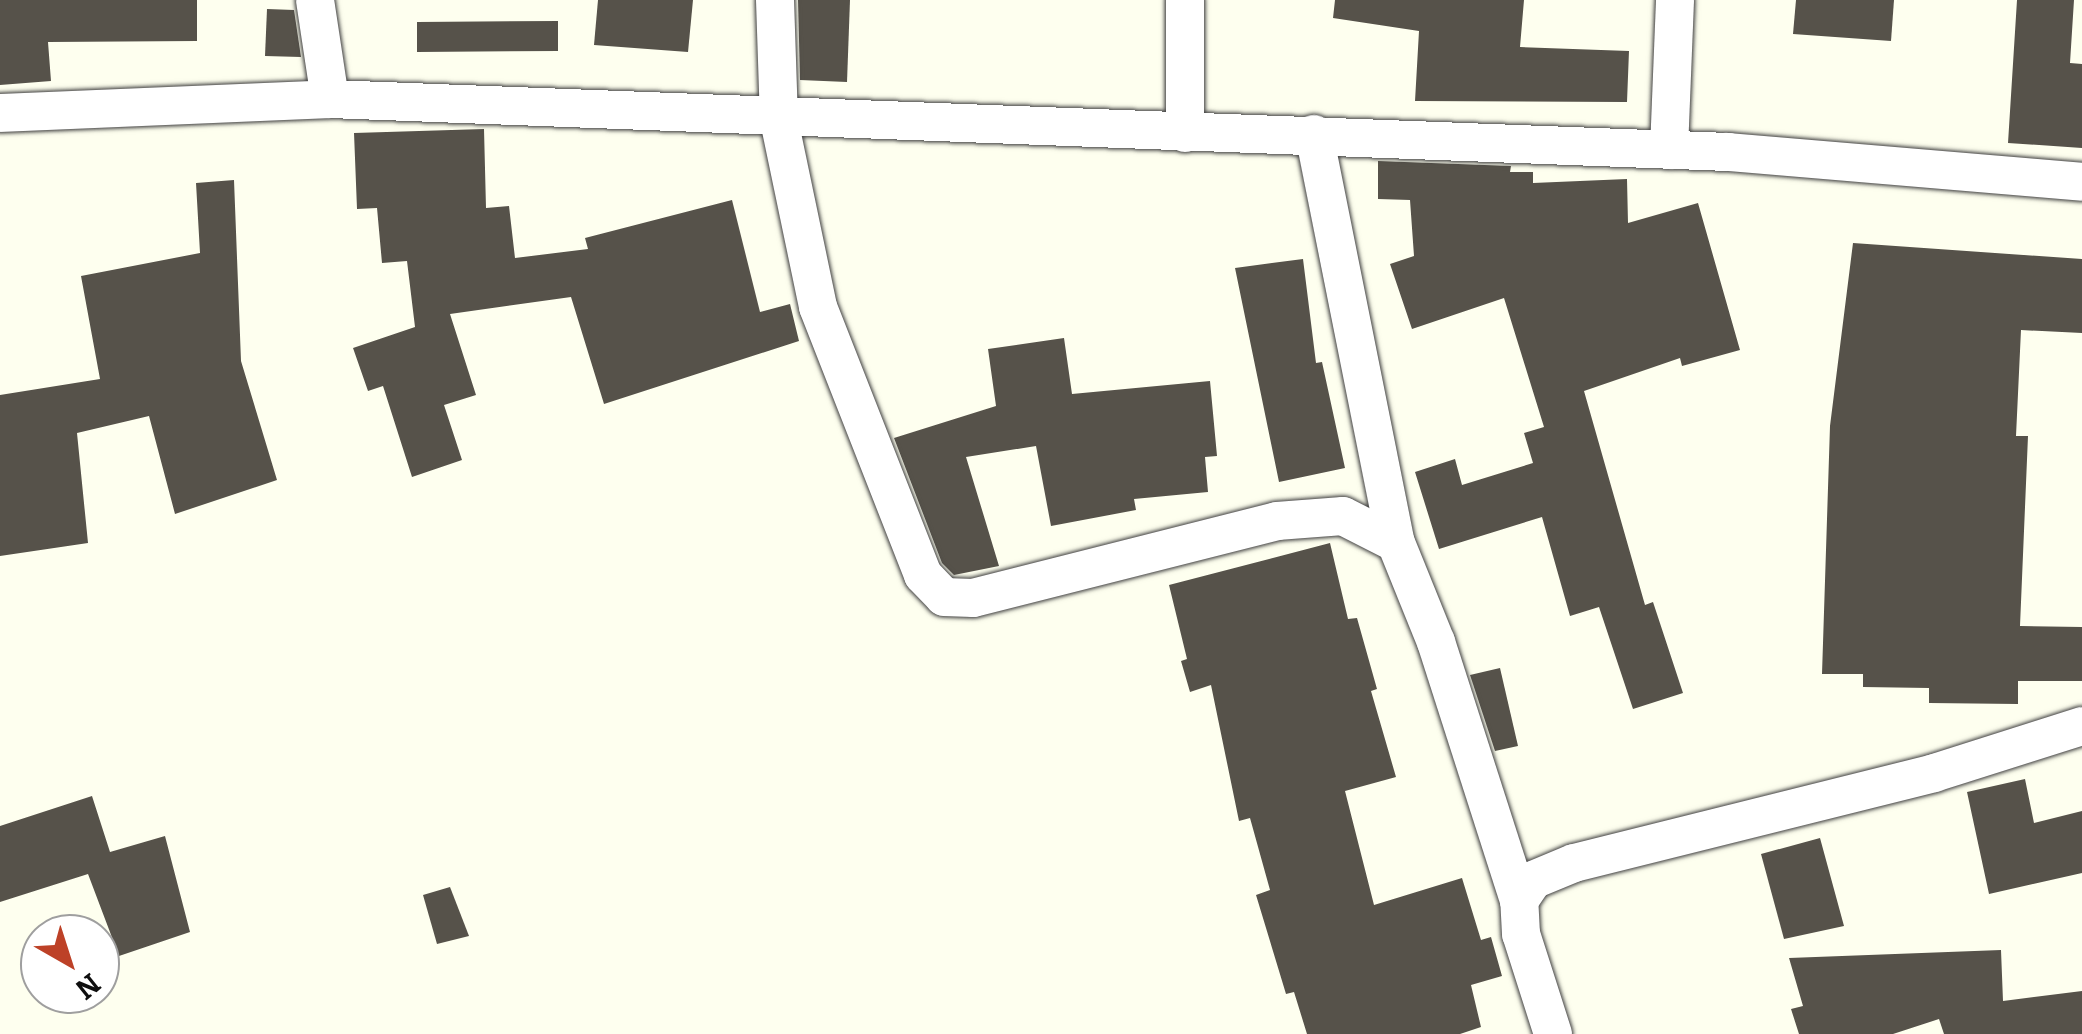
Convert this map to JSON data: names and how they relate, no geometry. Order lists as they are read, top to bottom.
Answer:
{
  "north": "bottom right"
}
